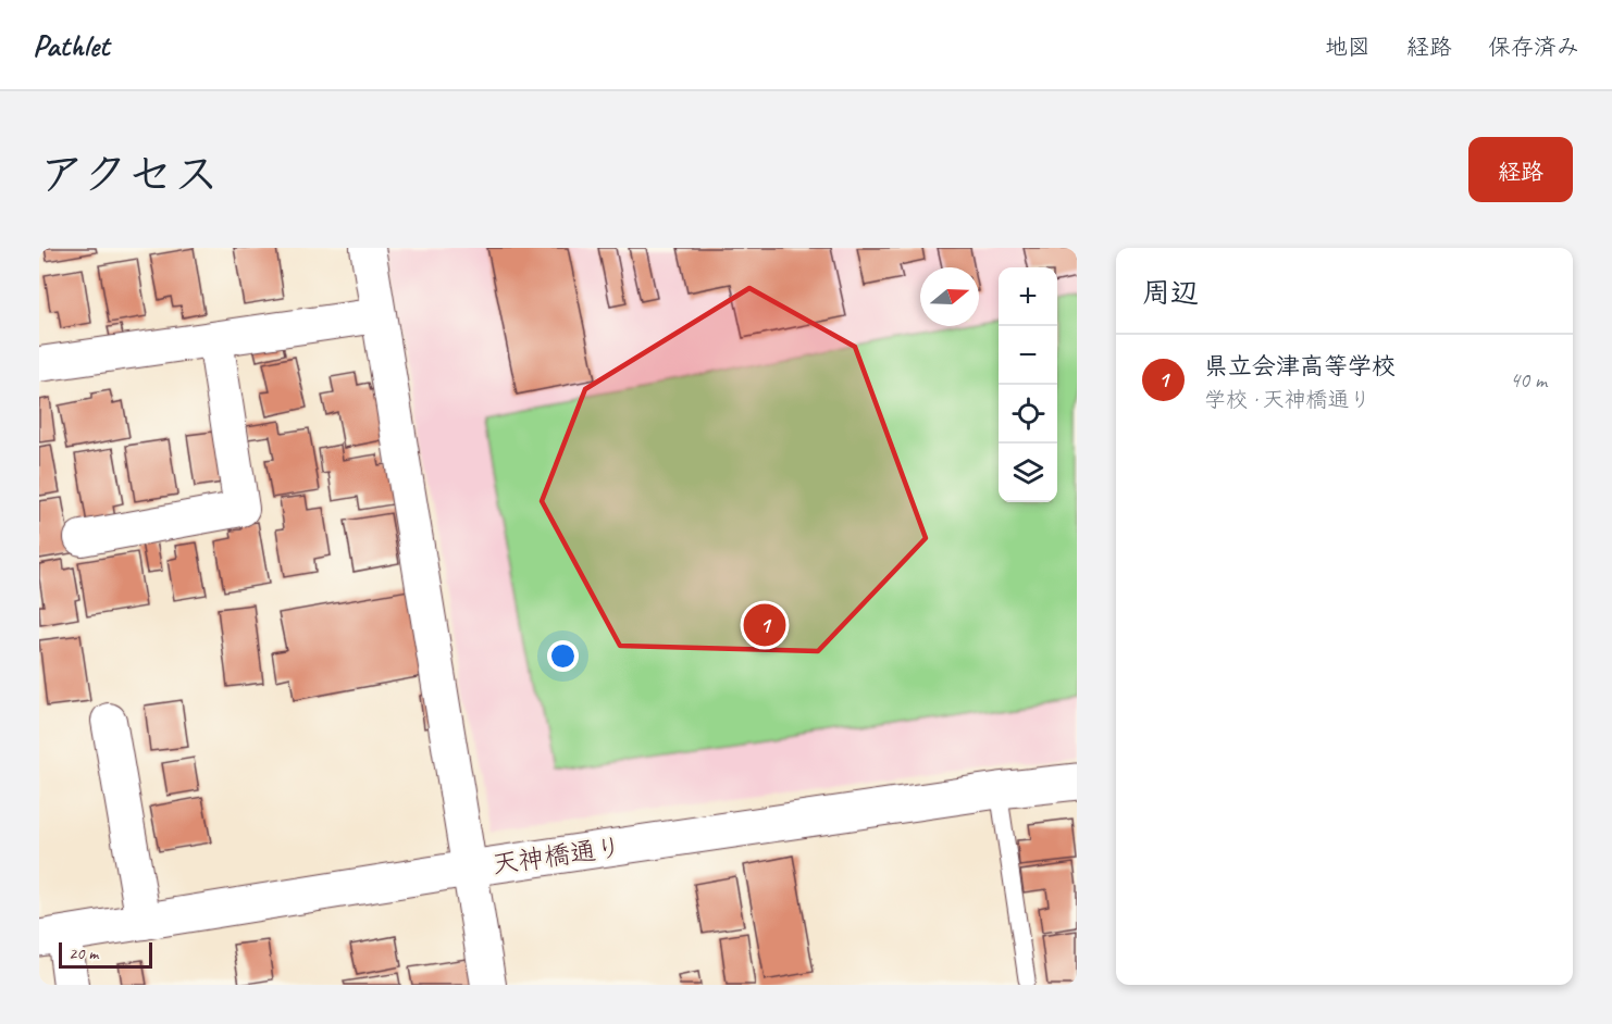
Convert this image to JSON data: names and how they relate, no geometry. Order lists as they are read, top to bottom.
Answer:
{
  "streets": {
    "street": ["天神橋通り"]
  },
  "scale_bar": "20 m",
  "north": "right",
  "page": {
    "header": "Pathlet",
    "nav": ["地図", "経路", "保存済み"],
    "title": "アクセス",
    "buttons": "経路",
    "heading": "周辺",
    "map_buttons": ["+", "−"],
    "list": [
      {
        "mark": "1",
        "name": "県立会津高等学校",
        "note": "学校 · 天神橋通り",
        "value": "40 m"
      }
    ],
    "pins": "1",
    "scale": "20 m"
  }
}
